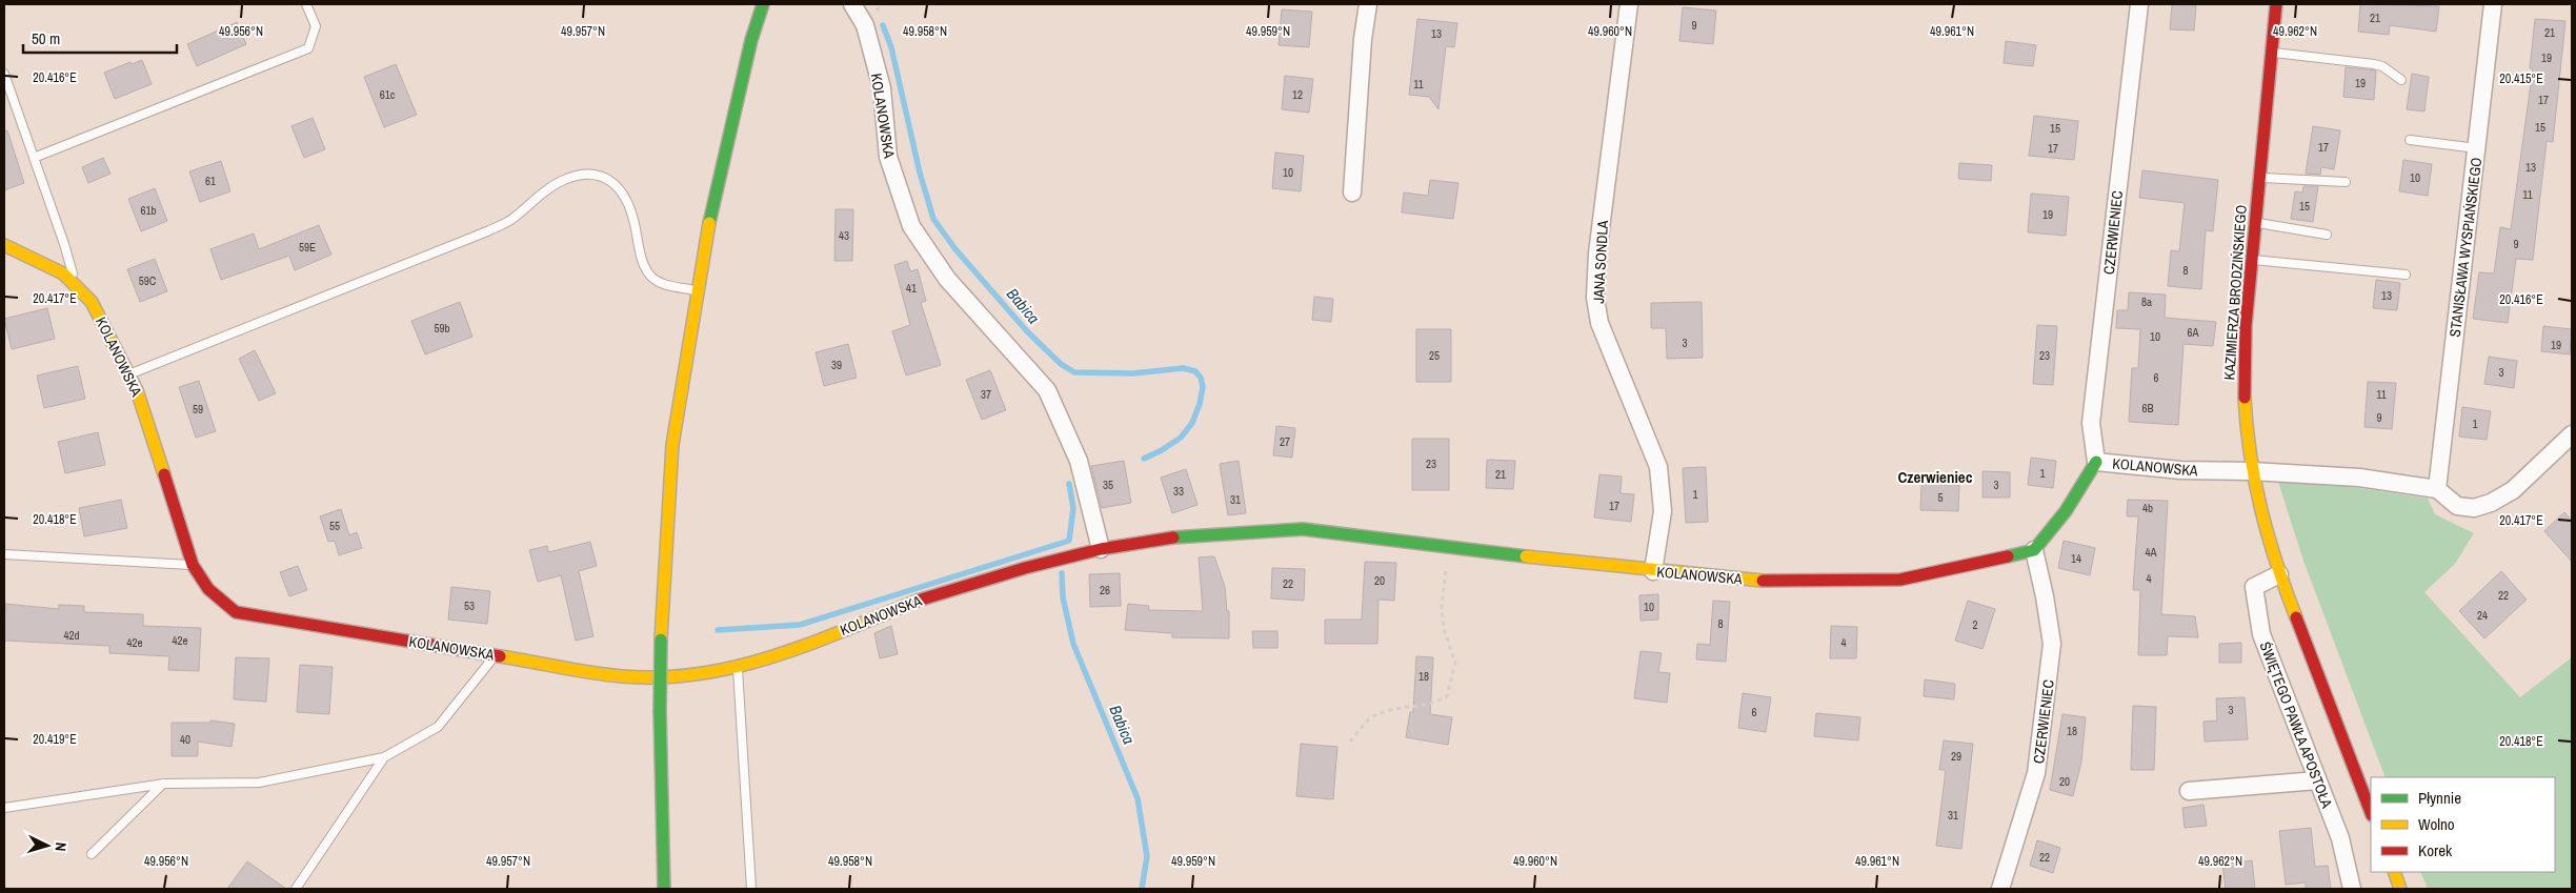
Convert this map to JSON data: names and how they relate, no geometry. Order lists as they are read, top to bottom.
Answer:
{
  "streets": {
    "street": [
      "KOLANOWSKA",
      "CZERWIENIEC",
      "STANISŁAWA WYSPIAŃSKIEGO",
      "JANA SONDLA",
      "KAZIMIERZA BRODZIŃSKIEGO",
      "ŚWIĘTEGO PAWŁA APOSTOŁA"
    ]
  },
  "crossings": [
    ["KOLANOWSKA", "CZERWIENIEC"],
    ["KOLANOWSKA", "STANISŁAWA WYSPIAŃSKIEGO"],
    ["KOLANOWSKA", "JANA SONDLA"],
    ["KOLANOWSKA", "KAZIMIERZA BRODZIŃSKIEGO"],
    ["KAZIMIERZA BRODZIŃSKIEGO", "ŚWIĘTEGO PAWŁA APOSTOŁA"]
  ],
  "districts": ["Czerwieniec"],
  "water": ["Babica"],
  "house_numbers": [
    "21",
    "9",
    "21",
    "13",
    "19",
    "19",
    "11",
    "61c",
    "12",
    "17",
    "15",
    "15",
    "17",
    "17",
    "13",
    "10",
    "10",
    "61",
    "11",
    "15",
    "61b",
    "19",
    "43",
    "9",
    "59E",
    "8",
    "59C",
    "41",
    "13",
    "8a",
    "59b",
    "6A",
    "10",
    "3",
    "19",
    "25",
    "23",
    "39",
    "3",
    "6",
    "37",
    "11",
    "6B",
    "59",
    "9",
    "1",
    "27",
    "23",
    "1",
    "21",
    "35",
    "3",
    "33",
    "1",
    "5",
    "31",
    "17",
    "4b",
    "55",
    "4A",
    "14",
    "4",
    "20",
    "22",
    "26",
    "22",
    "53",
    "10",
    "24",
    "8",
    "2",
    "42d",
    "42e",
    "42e",
    "4",
    "18",
    "3",
    "6",
    "18",
    "40",
    "29",
    "20",
    "31",
    "22"
  ],
  "legend": ["Płynnie", "Wolno", "Korek"],
  "scale_bar": "50 m",
  "north": "right",
  "coordinates": [
    "49.956°N",
    "49.957°N",
    "49.958°N",
    "49.959°N",
    "49.960°N",
    "49.961°N",
    "49.962°N",
    "20.416°E",
    "20.415°E",
    "20.417°E",
    "20.418°E",
    "20.419°E"
  ]
}
